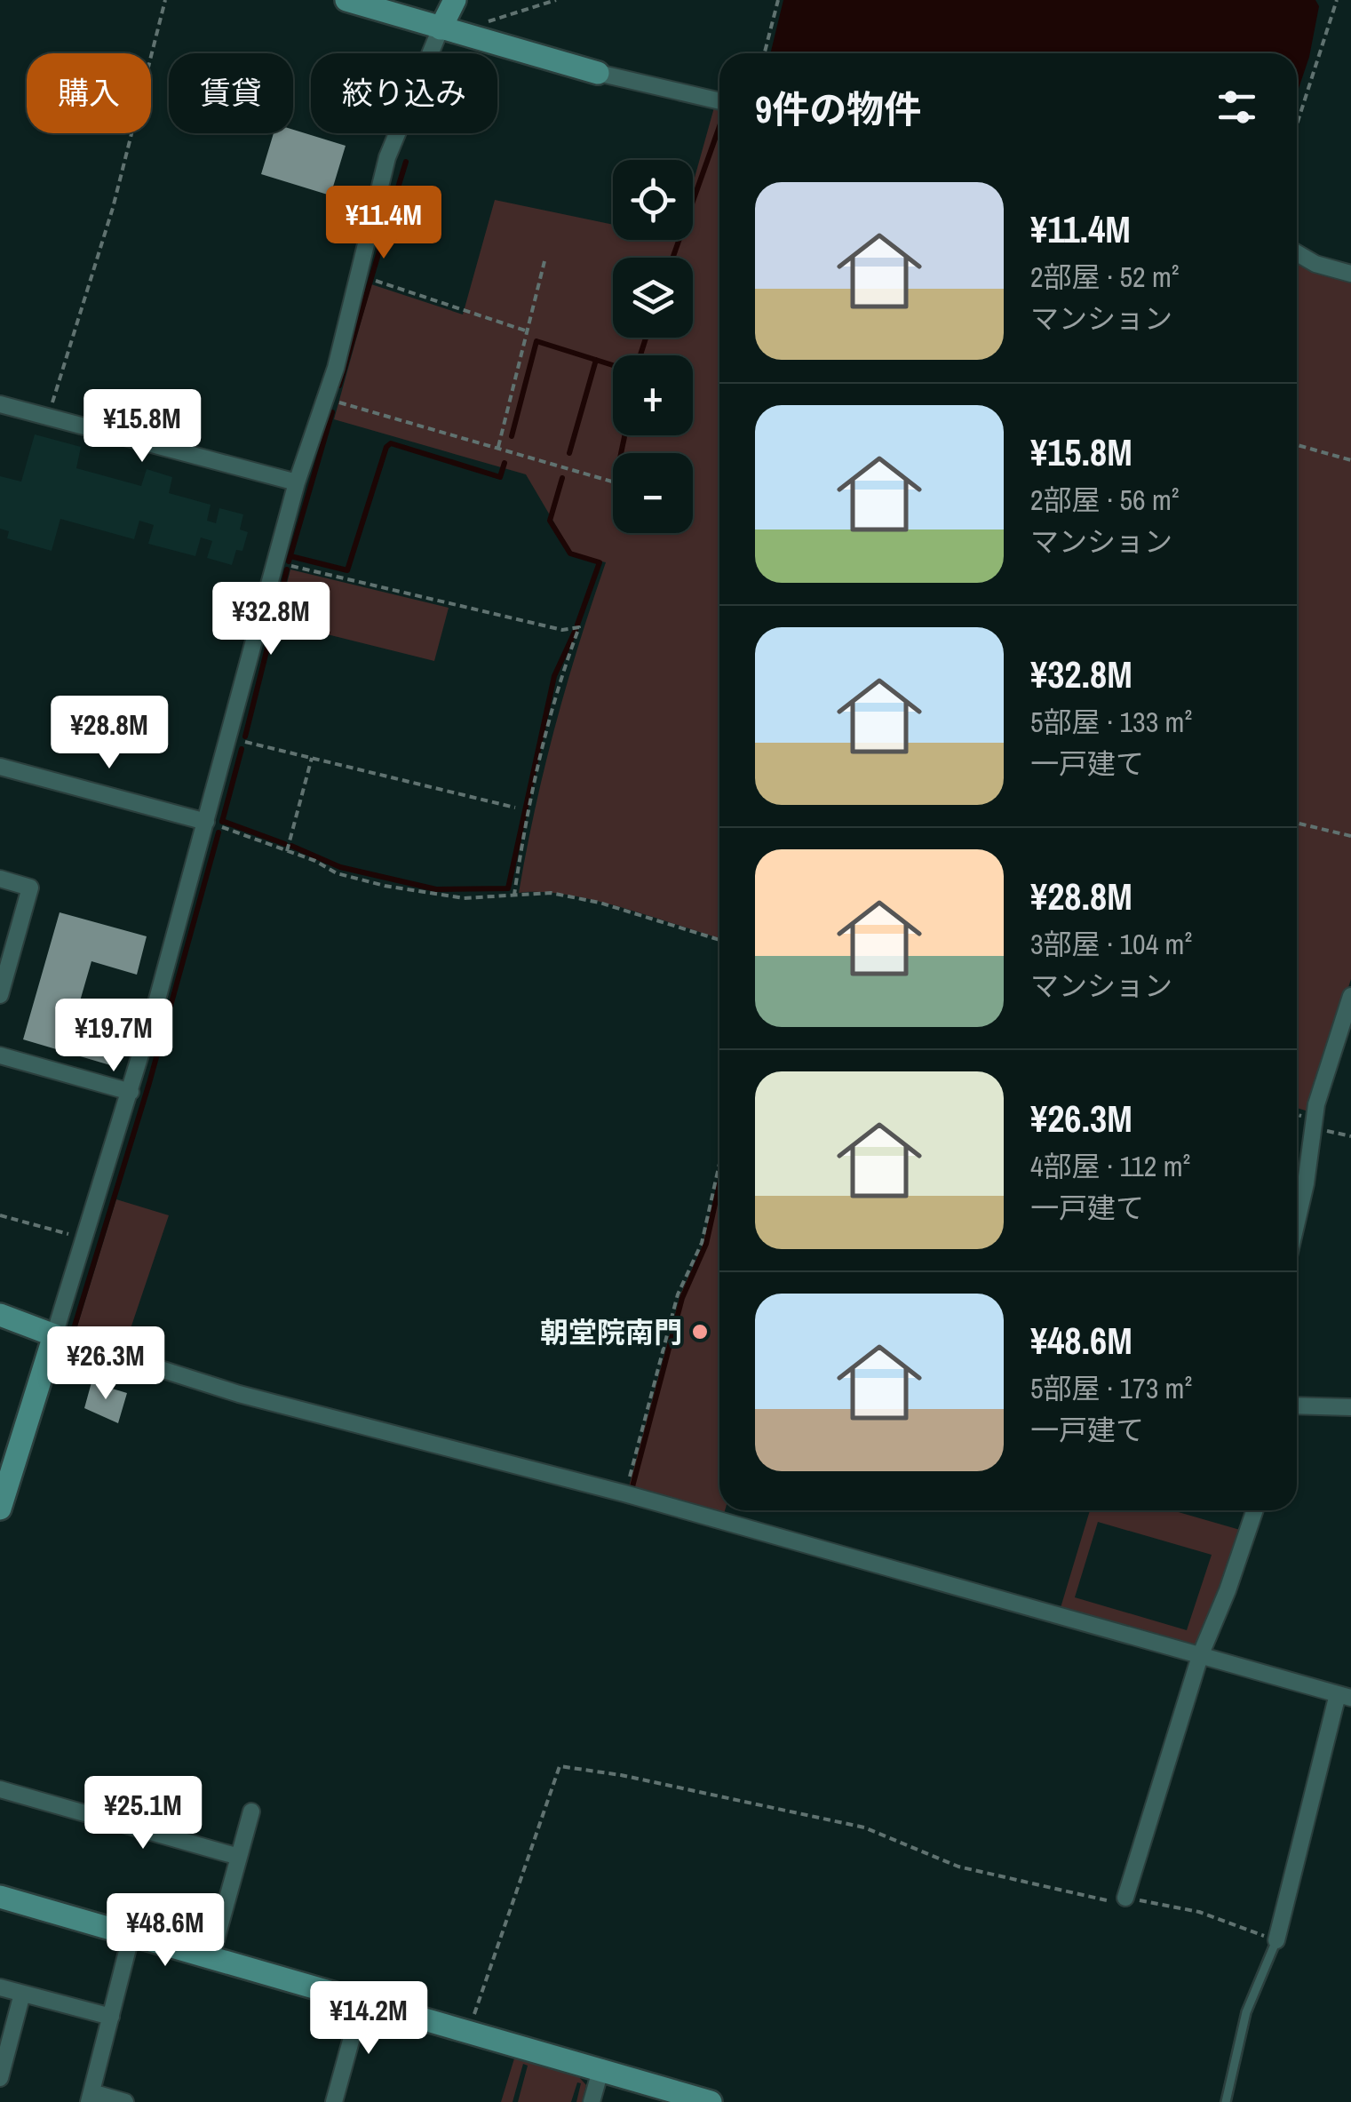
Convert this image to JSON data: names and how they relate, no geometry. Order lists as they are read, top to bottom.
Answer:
{
  "places": ["朝堂院南門"],
  "page": {
    "chip": ["購入", "賃貸", "絞り込み"],
    "heading": "9件の物件",
    "map_buttons": ["+", "−"],
    "list": [
      {
        "name": "¥11.4M",
        "note": "2部屋 · 52 m² · マンション"
      },
      {
        "name": "¥15.8M",
        "note": "2部屋 · 56 m² · マンション"
      },
      {
        "name": "¥32.8M",
        "note": "5部屋 · 133 m² · 一戸建て"
      },
      {
        "name": "¥28.8M",
        "note": "3部屋 · 104 m² · マンション"
      },
      {
        "name": "¥26.3M",
        "note": "4部屋 · 112 m² · 一戸建て"
      },
      {
        "name": "¥48.6M",
        "note": "5部屋 · 173 m² · 一戸建て"
      }
    ],
    "price": [
      "¥11.4M",
      "¥15.8M",
      "¥32.8M",
      "¥28.8M",
      "¥19.7M",
      "¥26.3M",
      "¥25.1M",
      "¥48.6M",
      "¥14.2M"
    ]
  }
}
